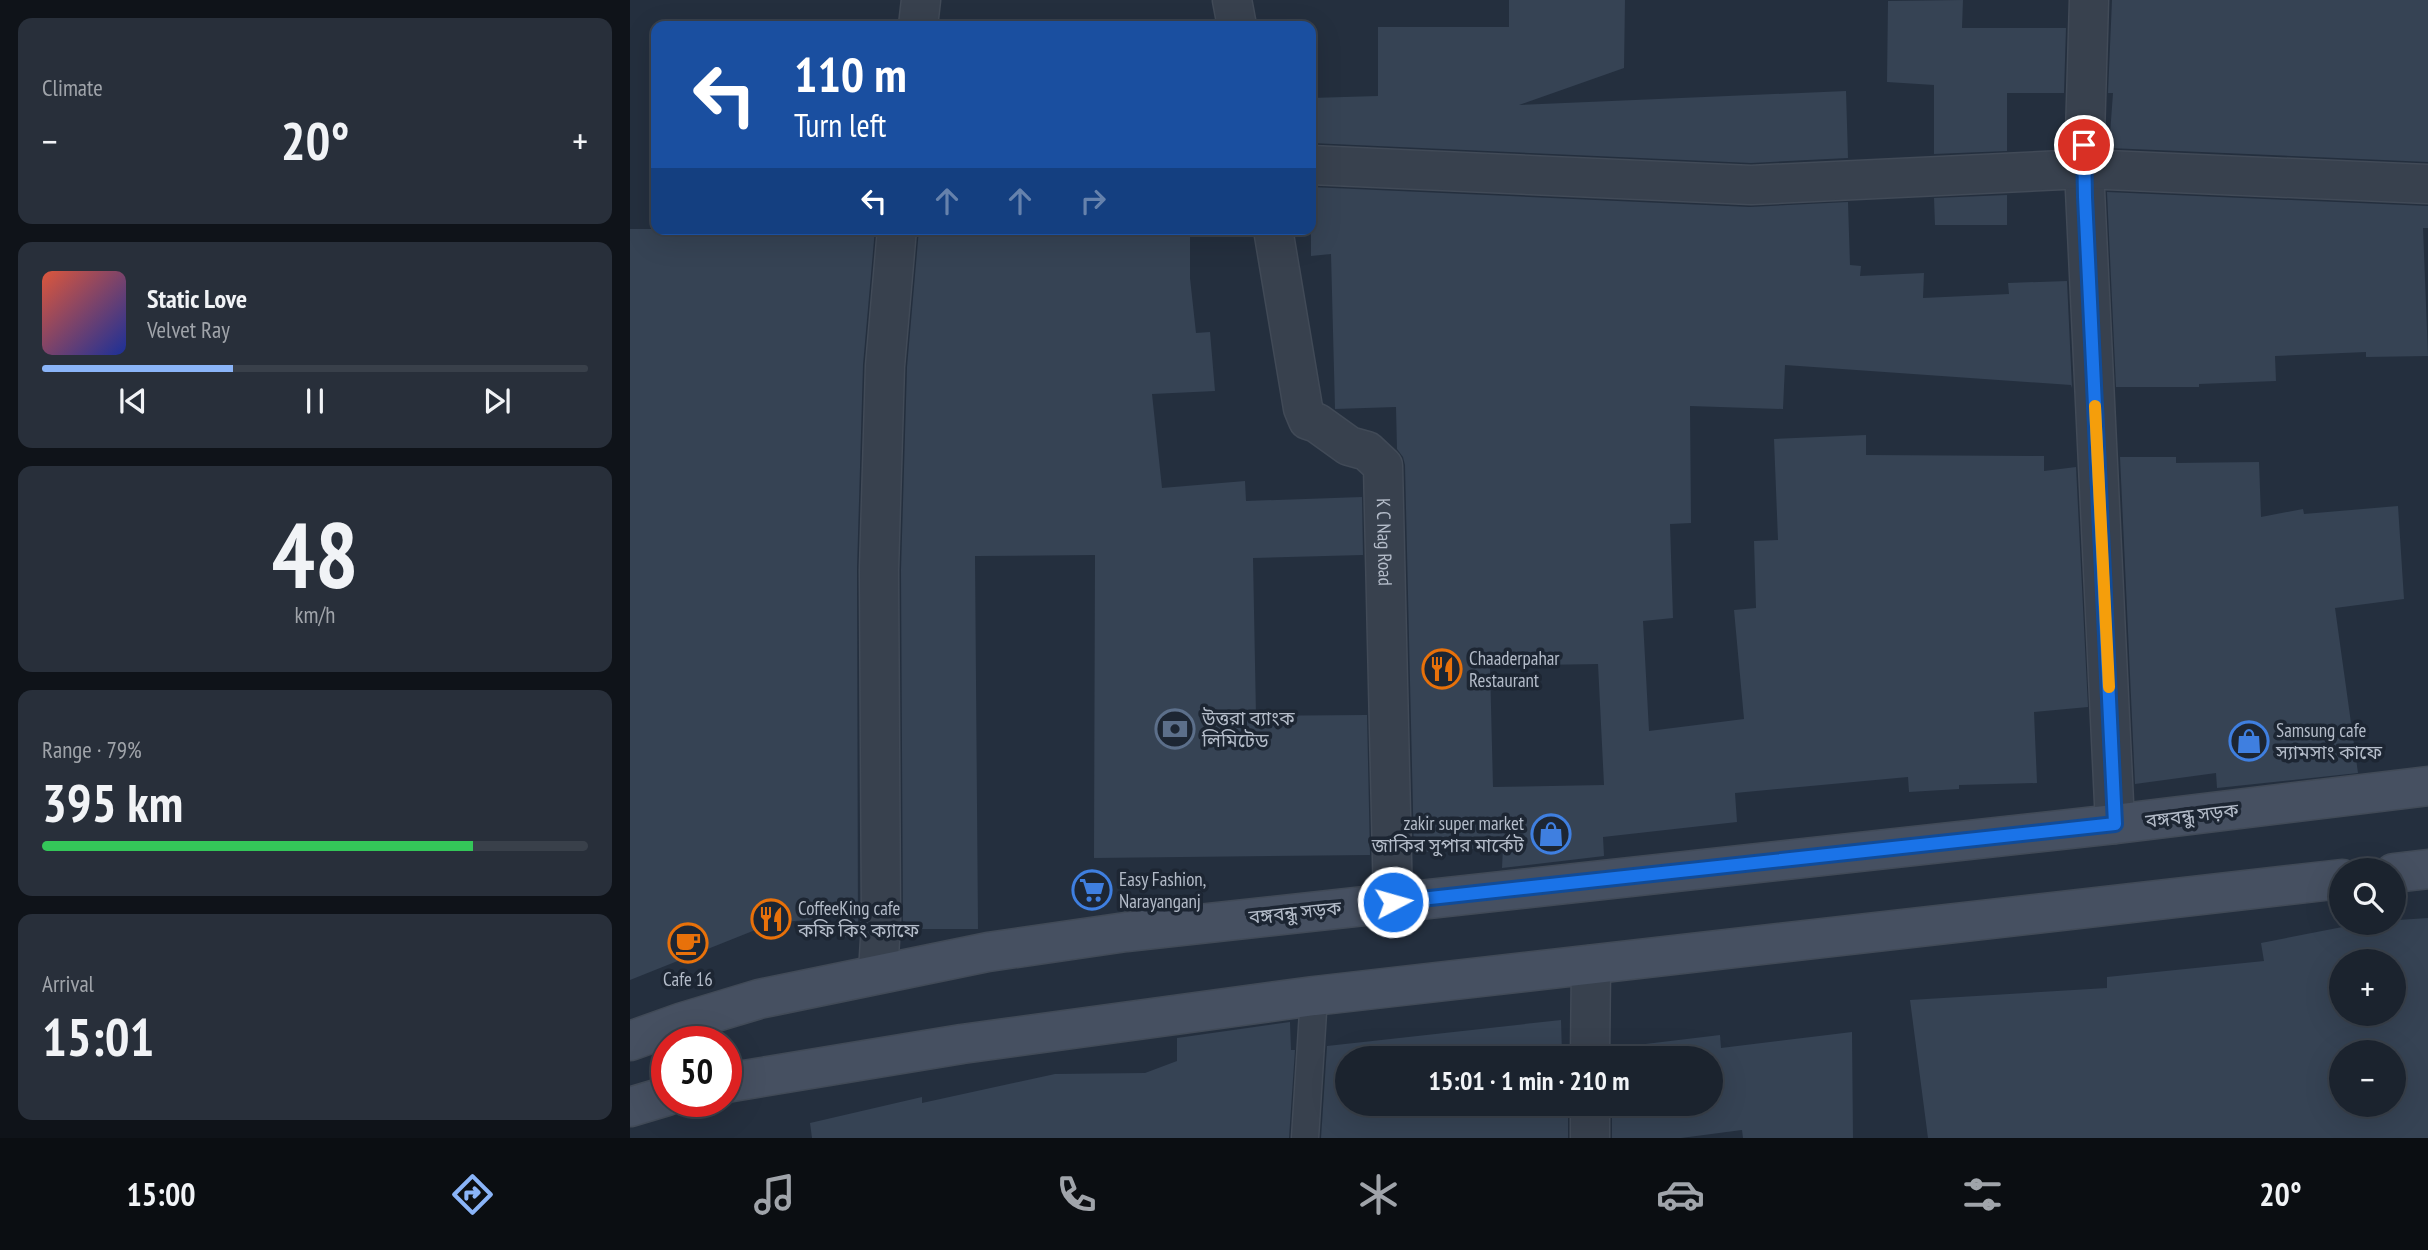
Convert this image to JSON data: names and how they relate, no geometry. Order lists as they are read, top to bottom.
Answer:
{
  "streets": {
    "main road": ["বঙ্গবন্ধু সড়ক"],
    "street": ["K C Nag Road"]
  },
  "crossings": [
    ["K C Nag Road", "বঙ্গবন্ধু সড়ক"]
  ],
  "places": {
    "restaurant": ["Chaaderpahar Restaurant", "CoffeeKing cafe কফি কিং ক্যাফে"],
    "bank": ["উত্তরা ব্যাংক লিমিটেড"],
    "shop": ["Samsung cafe স্যামসাং কাফে", "zakir super market জাকির সুপার মার্কেট"],
    "supermarket": ["Easy Fashion, Narayanganj"],
    "cafe": ["Cafe 16"]
  },
  "page": {
    "tile": [
      "Climate",
      ["48", "km/h"],
      ["Range · 79%", "395 km"],
      ["Arrival", "15:01"]
    ],
    "turn": ["110 m", "Turn left"],
    "heat": ["−", "20°", "+"],
    "song": ["Static Love", "Velvet Ray"],
    "map_buttons": ["+", "−"],
    "limit": "50",
    "trip": "15:01 · 1 min · 210 m",
    "tabs": ["15:00", "20°"]
  }
}
